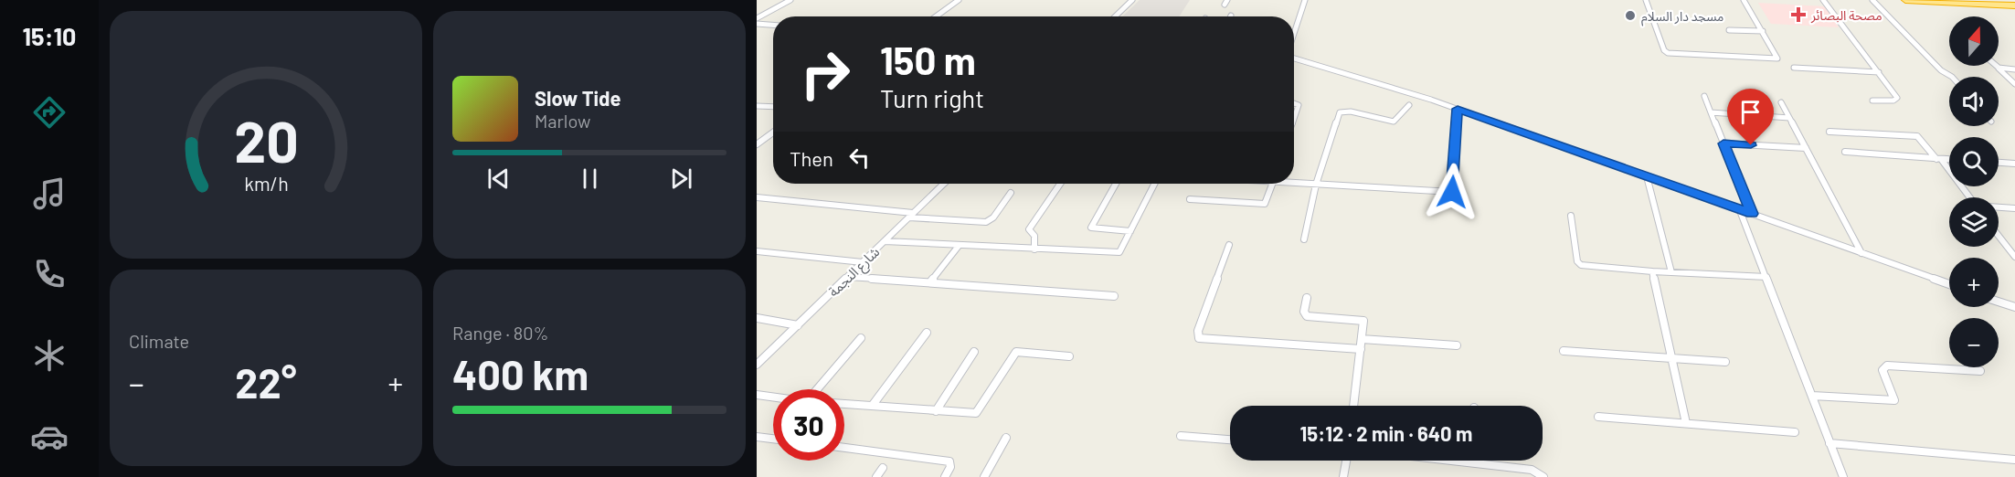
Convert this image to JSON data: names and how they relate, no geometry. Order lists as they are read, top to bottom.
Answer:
{
  "streets": {
    "street": ["شارع النجمة"]
  },
  "places": {
    "health": ["مصحة البصائر"],
    "other": ["مسجد دار السلام"]
  },
  "north": "top",
  "page": {
    "tabs": "15:10",
    "map_buttons": ["+", "−"],
    "turn": ["150 m", "Turn right"],
    "song": ["Slow Tide", "Marlow"],
    "then": "Then",
    "tile": [
      "Climate",
      ["Range · 80%", "400 km"]
    ],
    "heat": ["−", "22°", "+"],
    "limit": "30",
    "trip": "15:12 · 2 min · 640 m",
    "gauge": ["20", "km/h"]
  }
}
